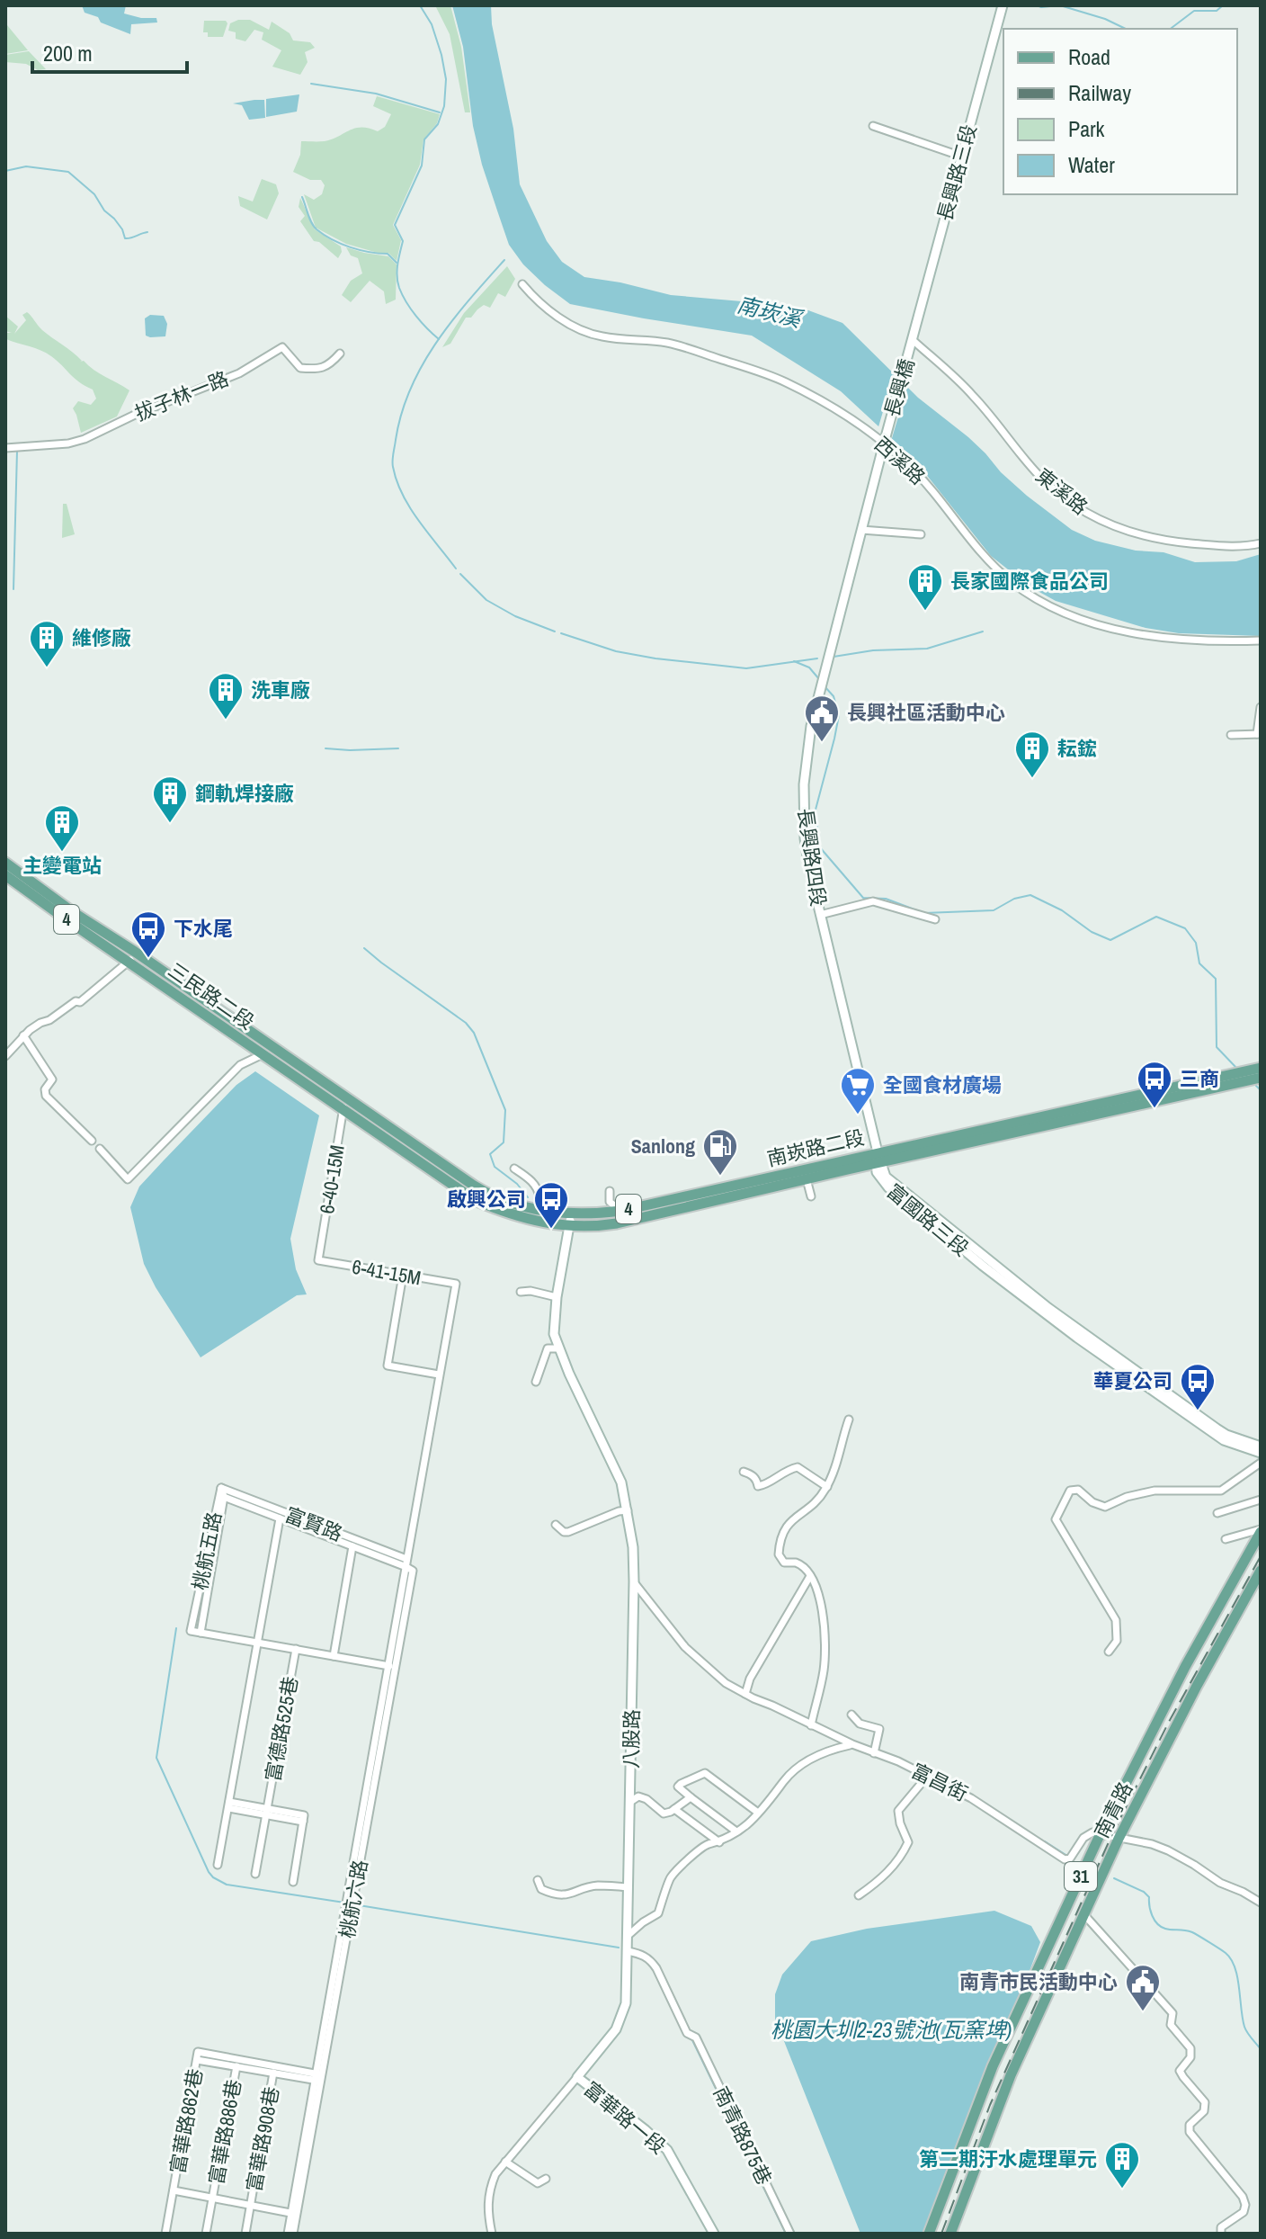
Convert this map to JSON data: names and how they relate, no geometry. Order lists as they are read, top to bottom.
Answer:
{
  "streets": {
    "main road": [
      "4",
      "三民路二段",
      "南崁路二段",
      "南青路",
      "31"
    ],
    "street": [
      "長興路三段",
      "長興橋",
      "拔子林一路",
      "西溪路",
      "東溪路",
      "長興路四段",
      "6-40-15M",
      "富國路三段",
      "6-41-15M",
      "富賢路",
      "桃航五路",
      "富德路525巷",
      "八股路",
      "富昌街",
      "桃航六路",
      "富華路一段",
      "富華路862巷",
      "富華路886巷",
      "南青路875巷",
      "富華路908巷"
    ]
  },
  "crossings": [
    ["長興路三段", "長興橋"],
    ["長興路三段", "東溪路"],
    ["長興橋", "西溪路"],
    ["長興橋", "東溪路"],
    ["長興橋", "長興路四段"],
    ["西溪路", "長興路四段"],
    ["長興路四段", "南崁路二段"],
    ["長興路四段", "富國路三段"],
    ["三民路二段", "南崁路二段"],
    ["三民路二段", "6-40-15M"],
    ["南崁路二段", "富國路三段"],
    ["南崁路二段", "八股路"],
    ["6-40-15M", "6-41-15M"],
    ["6-41-15M", "桃航六路"],
    ["富賢路", "桃航五路"],
    ["富賢路", "桃航六路"],
    ["八股路", "富昌街"],
    ["八股路", "富華路一段"],
    ["八股路", "南青路875巷"],
    ["富昌街", "南青路"],
    ["富昌街", "31"],
    ["南青路", "31"]
  ],
  "water": ["南崁溪", "桃園大圳2-23號池(瓦窯埤)"],
  "places": {
    "building": [
      "長家國際食品公司",
      "維修廠",
      "洗車廠",
      "耘鋐",
      "鋼軌焊接廠",
      "主變電站",
      "第二期汙水處理單元"
    ],
    "public building": ["長興社區活動中心", "南青市民活動中心"],
    "bus stop": [
      "下水尾",
      "三商",
      "啟興公司",
      "華夏公司"
    ],
    "supermarket": ["全國食材廣場"],
    "fuel station": ["Sanlong"]
  },
  "legend": [
    "Road",
    "Railway",
    "Park",
    "Water"
  ],
  "scale_bar": "200 m"
}
